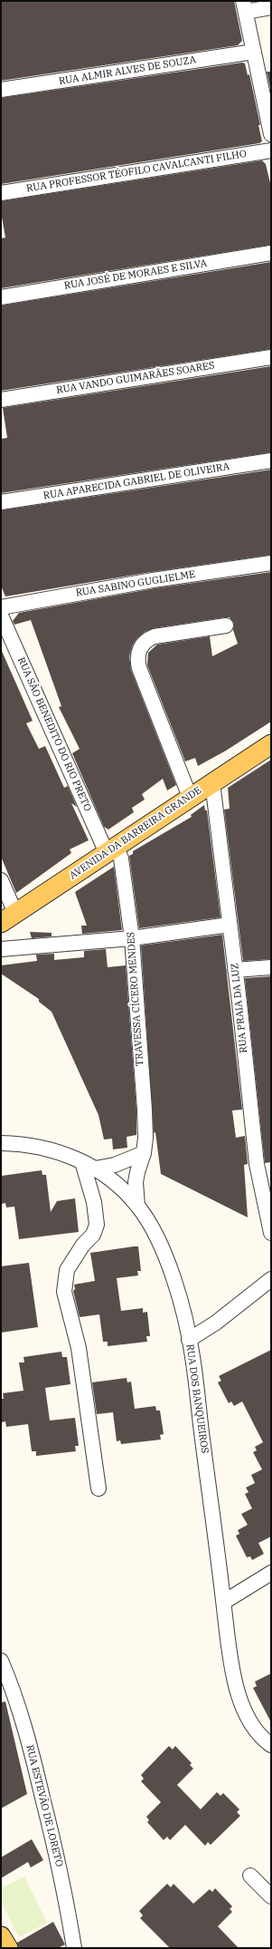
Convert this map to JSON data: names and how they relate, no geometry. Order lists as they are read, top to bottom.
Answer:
{
  "streets": {
    "main road": ["AVENIDA DA BARREIRA GRANDE"],
    "street": [
      "RUA ALMIR ALVES DE SOUZA",
      "RUA PROFESSOR TÉOFILO CAVALCANTI FILHO",
      "RUA JOSÉ DE MORAES E SILVA",
      "RUA VANDO GUIMARÃES SOARES",
      "RUA APARECIDA GABRIEL DE OLIVEIRA",
      "RUA SABINO GUGLIELME",
      "RUA SÃO BENEDITO DO RIO PRETO",
      "TRAVESSA CÍCERO MENDES",
      "RUA PRAIA DA LUZ",
      "RUA DOS BANQUEIROS",
      "RUA ESTEVÃO DE LORETO"
    ]
  },
  "crossings": [
    ["RUA SABINO GUGLIELME", "RUA SÃO BENEDITO DO RIO PRETO"],
    ["RUA SÃO BENEDITO DO RIO PRETO", "AVENIDA DA BARREIRA GRANDE"],
    ["RUA SÃO BENEDITO DO RIO PRETO", "TRAVESSA CÍCERO MENDES"],
    ["AVENIDA DA BARREIRA GRANDE", "TRAVESSA CÍCERO MENDES"],
    ["AVENIDA DA BARREIRA GRANDE", "RUA PRAIA DA LUZ"],
    ["TRAVESSA CÍCERO MENDES", "RUA DOS BANQUEIROS"]
  ]
}
